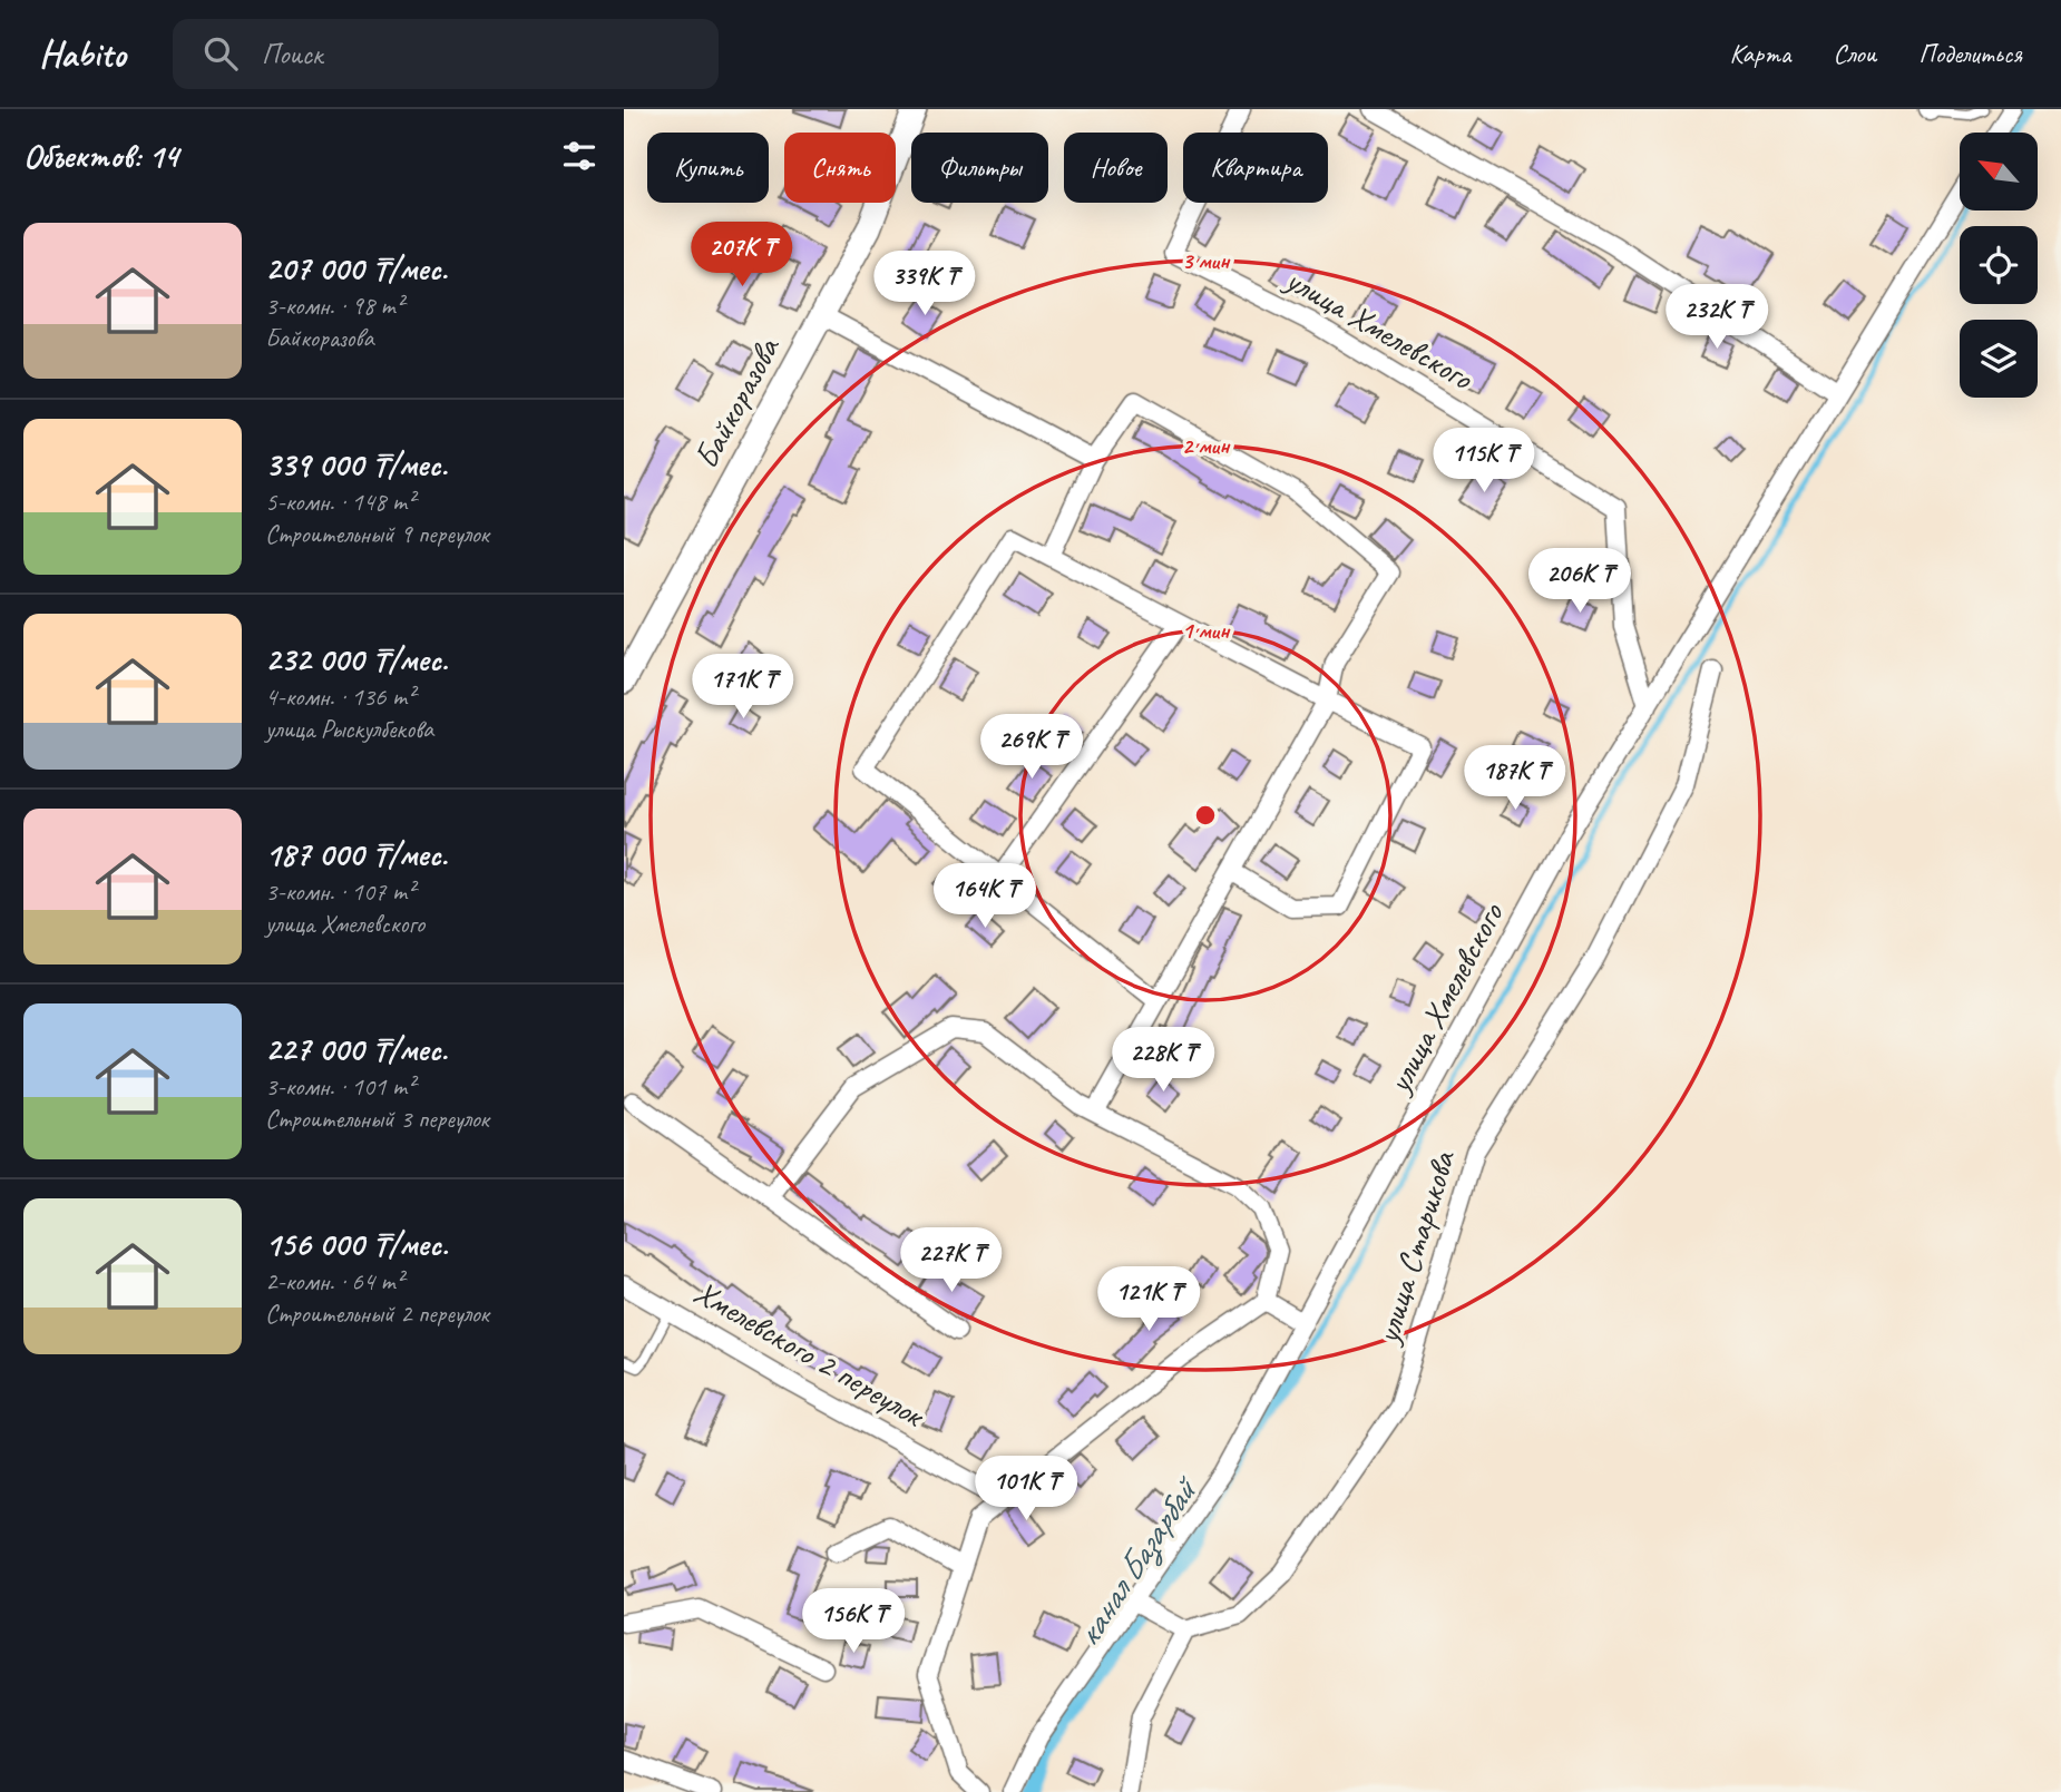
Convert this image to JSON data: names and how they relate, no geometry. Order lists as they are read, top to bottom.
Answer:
{
  "streets": {
    "street": [
      "улица Хмелевского",
      "Байкоразова",
      "улица Старикова",
      "Хмелевского 2 переулок"
    ]
  },
  "water": ["канал Базарбай"],
  "north": "top left",
  "page": {
    "header": "Habito",
    "search": "Поиск",
    "nav": ["Карта", "Слои", "Поделиться"],
    "heading": "Объектов: 14",
    "chip": [
      "Купить",
      "Снять",
      "Фильтры",
      "Новое",
      "Квартира"
    ],
    "list": [
      {
        "name": "207 000 ₸/мес.",
        "note": "3-комн. · 98 m² · Байкоразова"
      },
      {
        "name": "339 000 ₸/мес.",
        "note": "5-комн. · 148 m² · Строительный 9 переулок"
      },
      {
        "name": "232 000 ₸/мес.",
        "note": "4-комн. · 136 m² · улица Рыскулбекова"
      },
      {
        "name": "187 000 ₸/мес.",
        "note": "3-комн. · 107 m² · улица Хмелевского"
      },
      {
        "name": "227 000 ₸/мес.",
        "note": "3-комн. · 101 m² · Строительный 3 переулок"
      },
      {
        "name": "156 000 ₸/мес.",
        "note": "2-комн. · 64 m² · Строительный 2 переулок"
      }
    ],
    "price": [
      "207K ₸",
      "339K ₸",
      "232K ₸",
      "115K ₸",
      "206K ₸",
      "171K ₸",
      "269K ₸",
      "187K ₸",
      "164K ₸",
      "228K ₸",
      "227K ₸",
      "121K ₸",
      "101K ₸",
      "156K ₸"
    ]
  },
  "rings": ["3 мин", "2 мин", "1 мин"]
}
